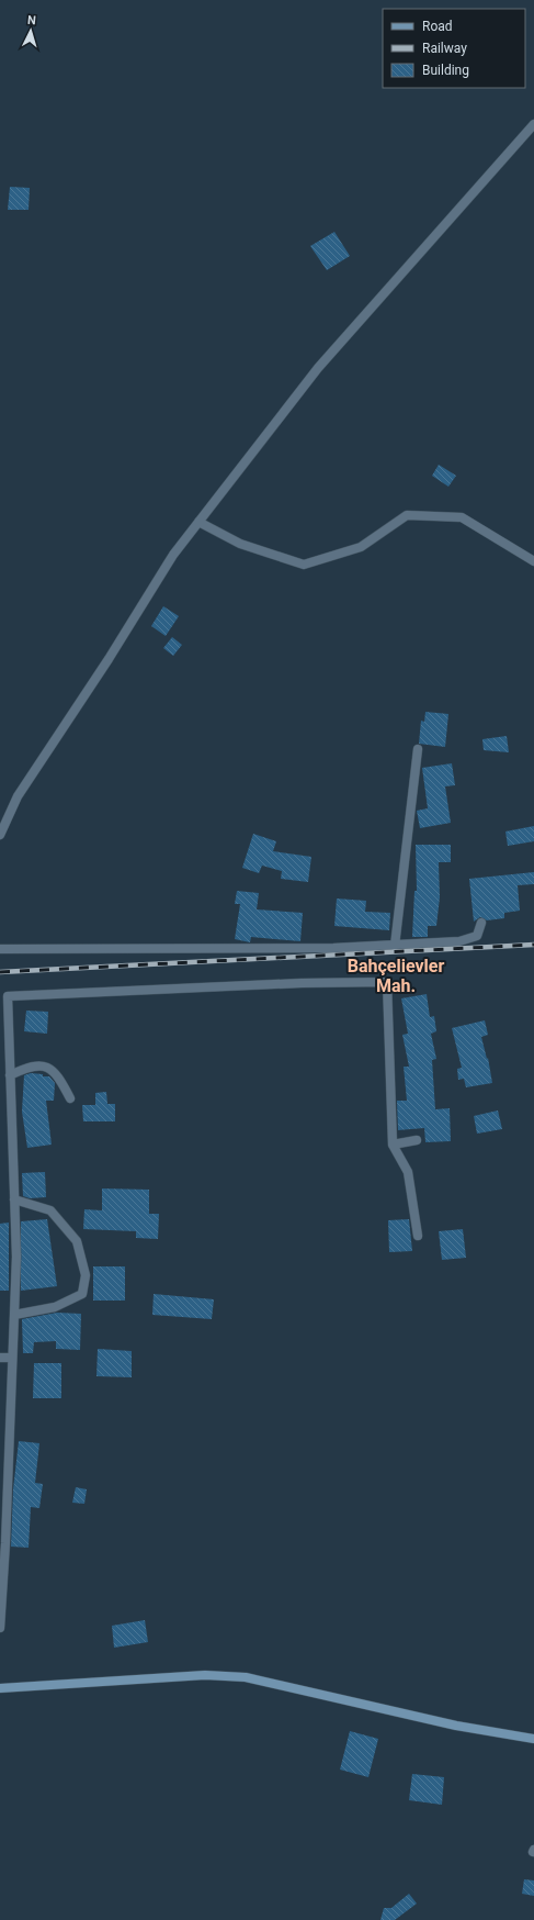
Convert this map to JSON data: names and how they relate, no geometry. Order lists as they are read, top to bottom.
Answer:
{
  "districts": ["Bahçelievler Mah."],
  "legend": ["Road", "Railway", "Building"],
  "north": "top"
}
